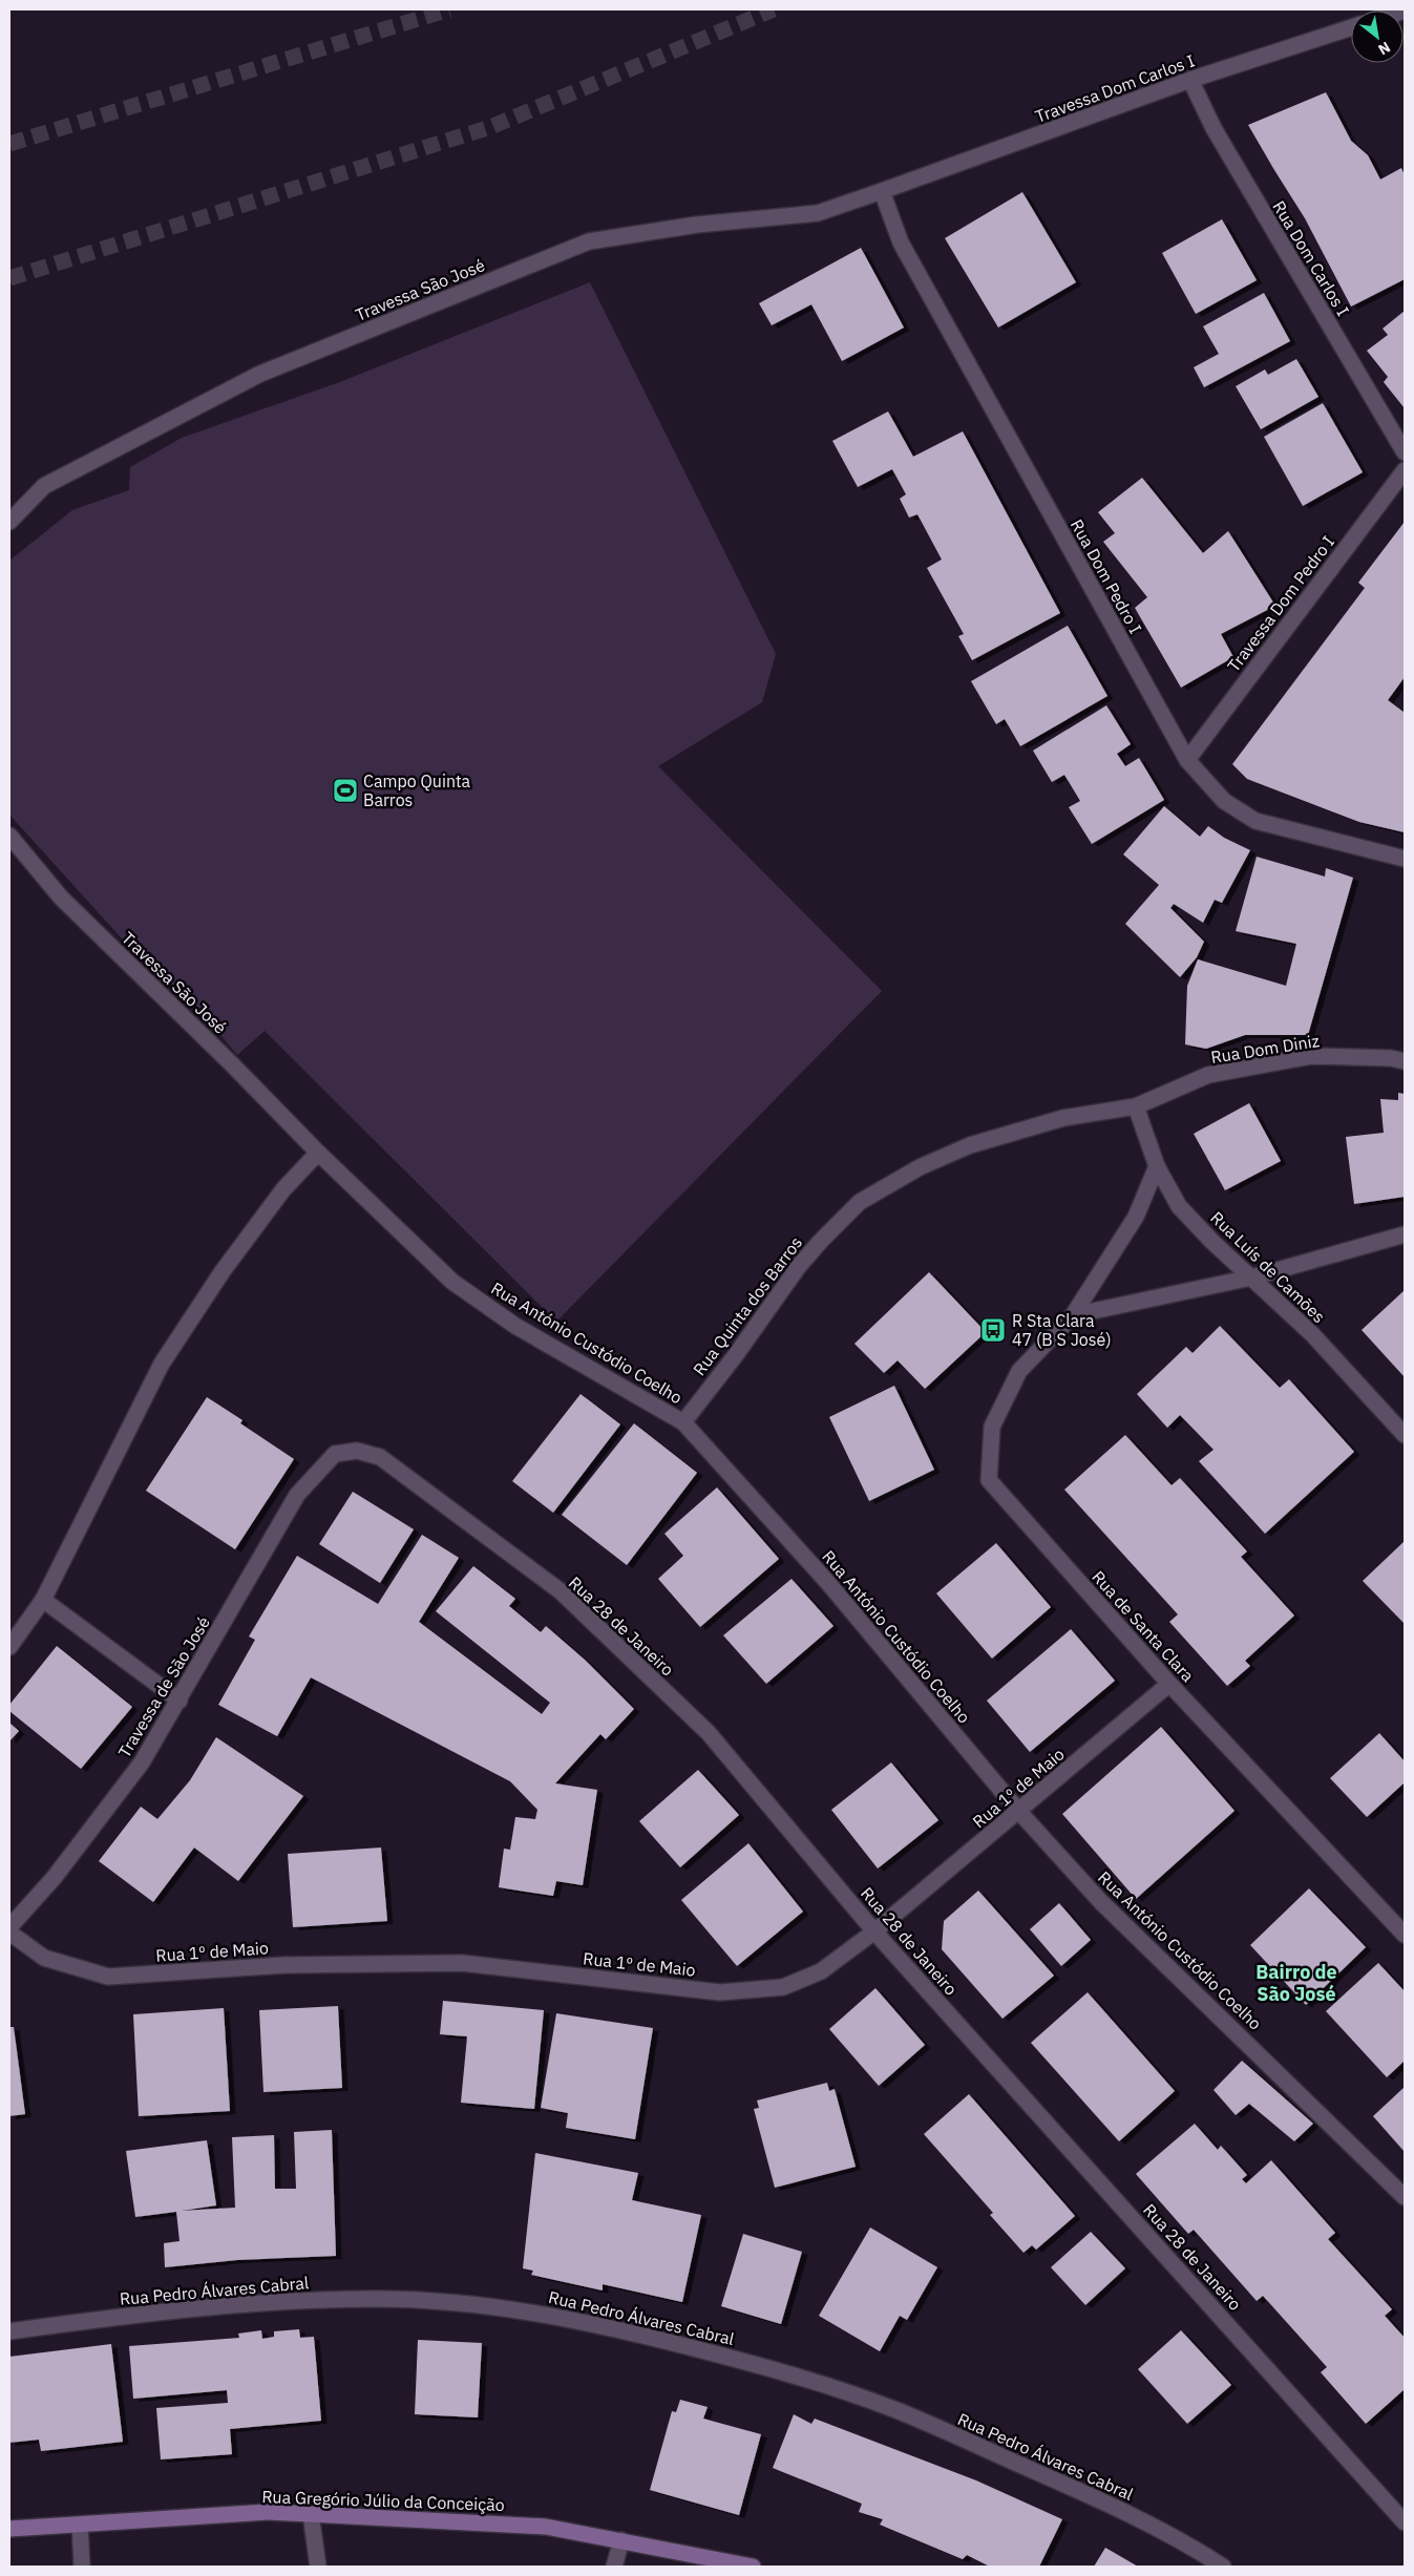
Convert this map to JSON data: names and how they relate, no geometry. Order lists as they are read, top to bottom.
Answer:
{
  "streets": {
    "street": [
      "Travessa Dom Carlos I",
      "Rua Dom Carlos I",
      "Travessa São José",
      "Rua Dom Pedro I",
      "Travessa Dom Pedro I",
      "Rua Dom Diniz",
      "Rua Luís de Camões",
      "Rua Quinta dos Barros",
      "Rua António Custódio Coelho",
      "Rua 28 de Janeiro",
      "Rua de Santa Clara",
      "Travessa de São José",
      "Rua 1º de Maio",
      "Rua Pedro Álvares Cabral",
      "Rua Gregório Júlio da Conceição"
    ]
  },
  "crossings": [
    ["Travessa Dom Carlos I", "Rua Dom Carlos I"],
    ["Travessa Dom Carlos I", "Travessa São José"],
    ["Travessa Dom Carlos I", "Rua Dom Pedro I"],
    ["Travessa São José", "Rua Dom Pedro I"],
    ["Travessa São José", "Rua António Custódio Coelho"],
    ["Rua Dom Pedro I", "Travessa Dom Pedro I"],
    ["Rua Dom Diniz", "Rua Luís de Camões"],
    ["Rua Dom Diniz", "Rua Quinta dos Barros"],
    ["Rua Luís de Camões", "Rua Quinta dos Barros"],
    ["Rua Luís de Camões", "Rua de Santa Clara"],
    ["Rua Quinta dos Barros", "Rua António Custódio Coelho"],
    ["Rua António Custódio Coelho", "Rua 1º de Maio"],
    ["Rua 28 de Janeiro", "Travessa de São José"],
    ["Rua 28 de Janeiro", "Rua 1º de Maio"],
    ["Rua de Santa Clara", "Rua 1º de Maio"]
  ],
  "districts": ["Bairro de São José"],
  "places": {
    "sports": ["Campo Quinta Barros"],
    "bus stop": ["R Sta Clara 47 (B S José)"]
  },
  "north": "bottom right"
}
